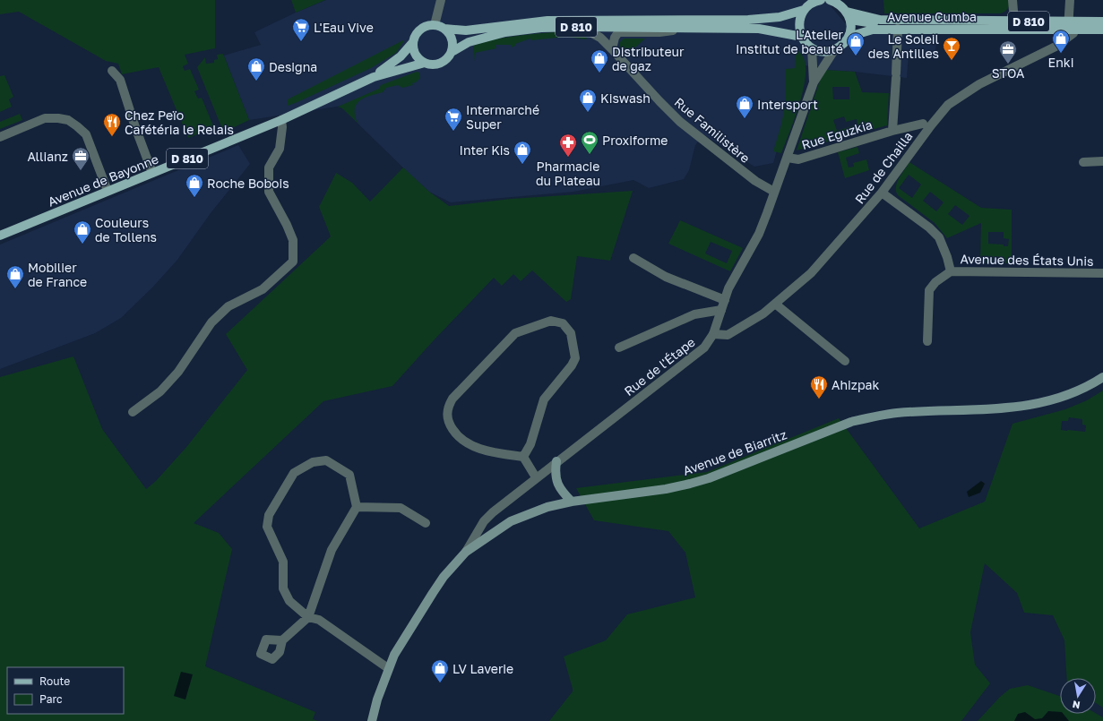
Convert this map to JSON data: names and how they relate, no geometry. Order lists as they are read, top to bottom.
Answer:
{
  "streets": {
    "main road": [
      "Avenue Cumba",
      "D 810",
      "Avenue de Bayonne",
      "Avenue de Biarritz"
    ],
    "street": [
      "Rue Familistère",
      "Rue Eguzkia",
      "Rue de Chailla",
      "Avenue des États Unis",
      "Rue de l'Étape"
    ]
  },
  "crossings": [
    ["Avenue Cumba", "Rue Eguzkia"],
    ["Avenue Cumba", "Rue de Chailla"],
    ["D 810", "Rue Familistère"],
    ["D 810", "Avenue de Bayonne"],
    ["Rue Familistère", "Rue de l'Étape"],
    ["Rue Eguzkia", "Rue de l'Étape"],
    ["Rue de Chailla", "Avenue des États Unis"],
    ["Rue de Chailla", "Rue de l'Étape"],
    ["Rue de l'Étape", "Avenue de Biarritz"]
  ],
  "places": {
    "supermarket": ["L'Eau Vive", "Intermarché Super"],
    "shop": [
      "Enki",
      "L'Atelier Institut de beauté",
      "Distributeur de gaz",
      "Designa",
      "Kiswash",
      "Intersport",
      "Inter Kis",
      "Roche Bobois",
      "Couleurs de Tollens",
      "Mobilier de France",
      "LV Laverie"
    ],
    "bar": ["Le Soleil des Antilles"],
    "office": ["STOA", "Allianz"],
    "restaurant": ["Chez Peïo Cafétéria le Relais", "Ahizpak"],
    "sports": ["Proxiforme"],
    "pharmacy": ["Pharmacie du Plateau"]
  },
  "legend": ["Route", "Parc"],
  "north": "bottom"
}
